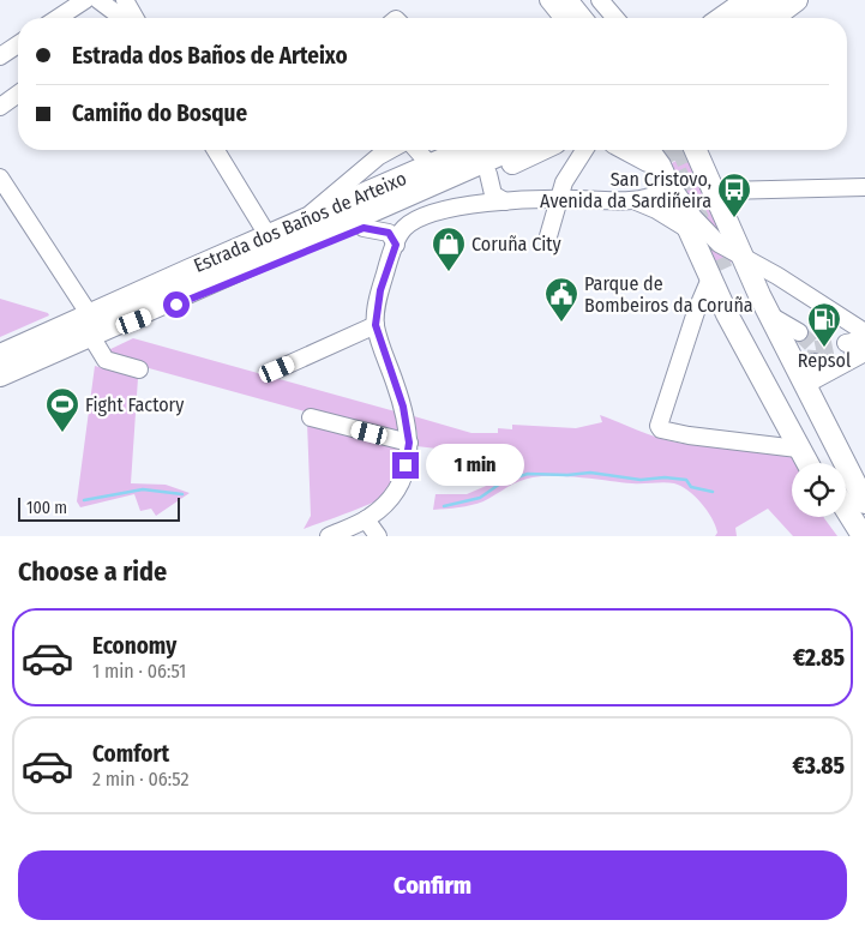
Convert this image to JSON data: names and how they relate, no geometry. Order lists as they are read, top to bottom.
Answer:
{
  "streets": {
    "main road": ["Estrada dos Baños de Arteixo"]
  },
  "places": {
    "bus stop": ["San Cristovo, Avenida da Sardiñeira"],
    "shop": ["Coruña City"],
    "public building": ["Parque de Bombeiros da Coruña"],
    "fuel station": ["Repsol"],
    "sports": ["Fight Factory"]
  },
  "scale_bar": "100 m",
  "page": {
    "banner": ["Estrada dos Baños de Arteixo", "Camiño do Bosque"],
    "bubble": "1 min",
    "scale": "100 m",
    "heading": "Choose a ride",
    "list": [
      {
        "name": "Economy",
        "note": "1 min · 06:51",
        "value": "€2.85"
      },
      {
        "name": "Comfort",
        "note": "2 min · 06:52",
        "value": "€3.85"
      }
    ],
    "buttons": "Confirm"
  }
}
